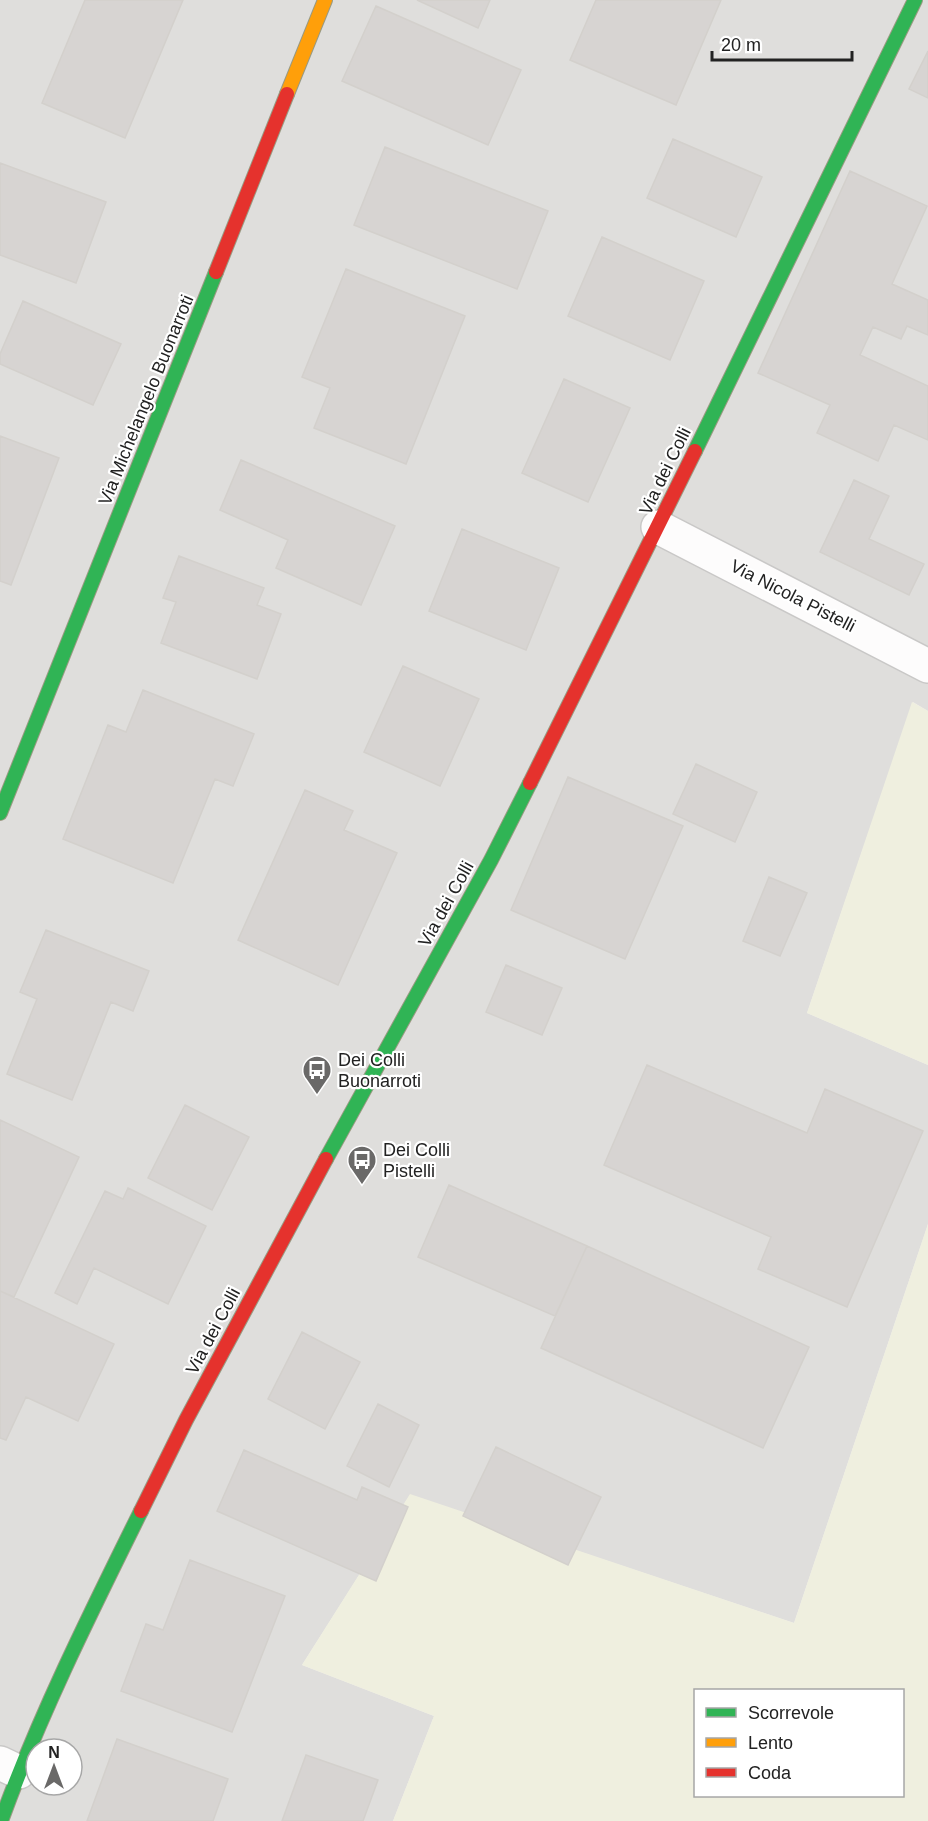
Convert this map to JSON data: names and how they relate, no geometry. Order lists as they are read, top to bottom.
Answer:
{
  "streets": {
    "street": ["Via Michelangelo Buonarroti", "Via dei Colli", "Via Nicola Pistelli"]
  },
  "crossings": [
    ["Via dei Colli", "Via Nicola Pistelli"]
  ],
  "places": {
    "bus stop": ["Dei Colli Buonarroti", "Dei Colli Pistelli"]
  },
  "legend": ["Scorrevole", "Lento", "Coda"],
  "scale_bar": "20 m",
  "north": "top"
}
